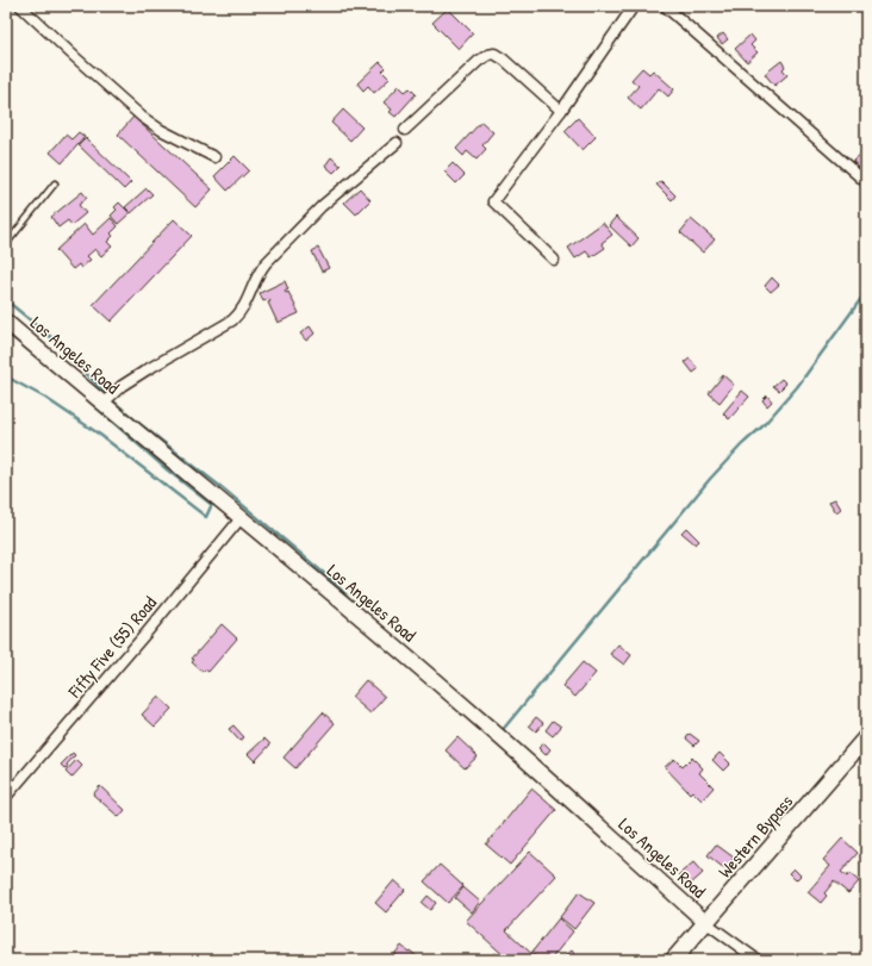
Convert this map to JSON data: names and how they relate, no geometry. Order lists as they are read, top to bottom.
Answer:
{
  "streets": {
    "main road": ["Los Angeles Road", "Western Bypass"],
    "street": ["Fifty Five (55) Road"]
  },
  "crossings": [
    ["Los Angeles Road", "Fifty Five (55) Road"],
    ["Los Angeles Road", "Western Bypass"]
  ]
}
